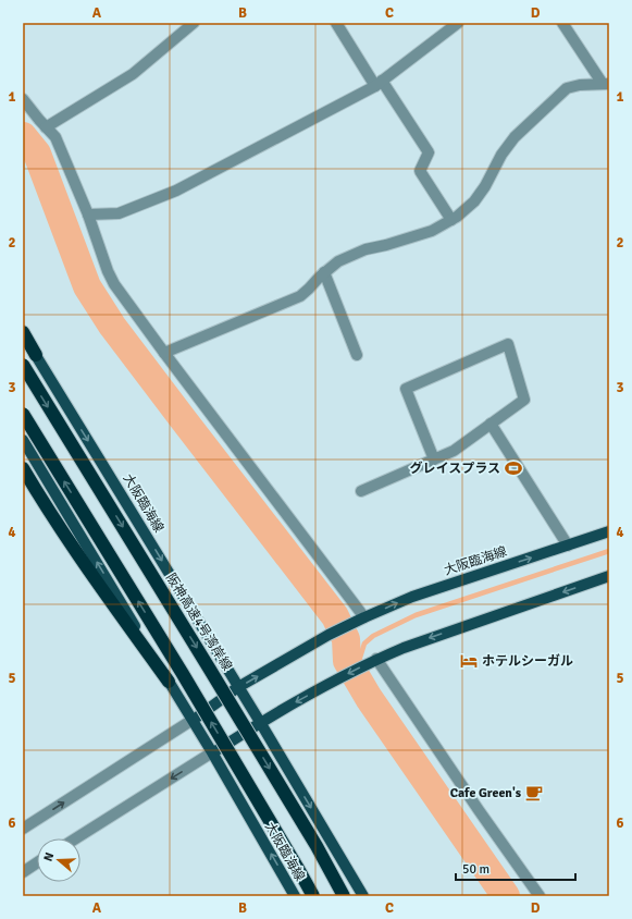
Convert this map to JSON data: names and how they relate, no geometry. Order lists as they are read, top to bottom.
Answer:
{
  "streets": {
    "highway": ["阪神高速4号湾岸線"],
    "main road": ["大阪臨海線"]
  },
  "places": {
    "sports": ["グレイスプラス"],
    "hotel": ["ホテルシーガル"],
    "cafe": ["Cafe Green's"]
  },
  "scale_bar": "50 m",
  "north": "left",
  "grid": {
    "columns": [
      "A",
      "B",
      "C",
      "D"
    ],
    "rows": [
      "1",
      "2",
      "3",
      "4",
      "5",
      "6"
    ]
  }
}
